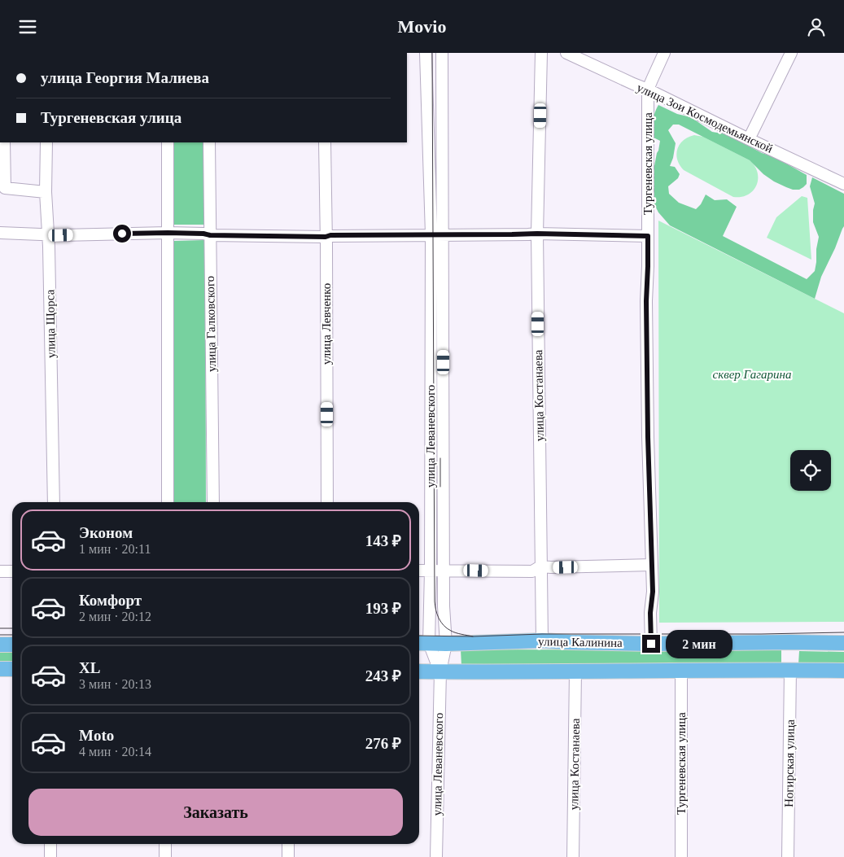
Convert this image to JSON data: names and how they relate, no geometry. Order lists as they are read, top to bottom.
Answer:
{
  "streets": {
    "main road": ["улица Калинина"],
    "street": [
      "улица Зои Космодемьянской",
      "Тургеневская улица",
      "улица Щорса",
      "улица Галковского",
      "улица Левченко",
      "улица Костанаева",
      "улица Леваневского",
      "Ногирская улица"
    ]
  },
  "crossings": [
    ["улица Зои Космодемьянской", "Тургеневская улица"],
    ["Тургеневская улица", "улица Калинина"],
    ["улица Костанаева", "улица Калинина"],
    ["улица Леваневского", "улица Калинина"]
  ],
  "parks": ["сквер Гагарина"],
  "page": {
    "header": "Movio",
    "banner": ["улица Георгия Малиева", "Тургеневская улица"],
    "list": [
      {
        "name": "Эконом",
        "note": "1 мин · 20:11",
        "value": "143 ₽"
      },
      {
        "name": "Комфорт",
        "note": "2 мин · 20:12",
        "value": "193 ₽"
      },
      {
        "name": "XL",
        "note": "3 мин · 20:13",
        "value": "243 ₽"
      },
      {
        "name": "Moto",
        "note": "4 мин · 20:14",
        "value": "276 ₽"
      }
    ],
    "bubble": "2 мин",
    "buttons": "Заказать"
  }
}
